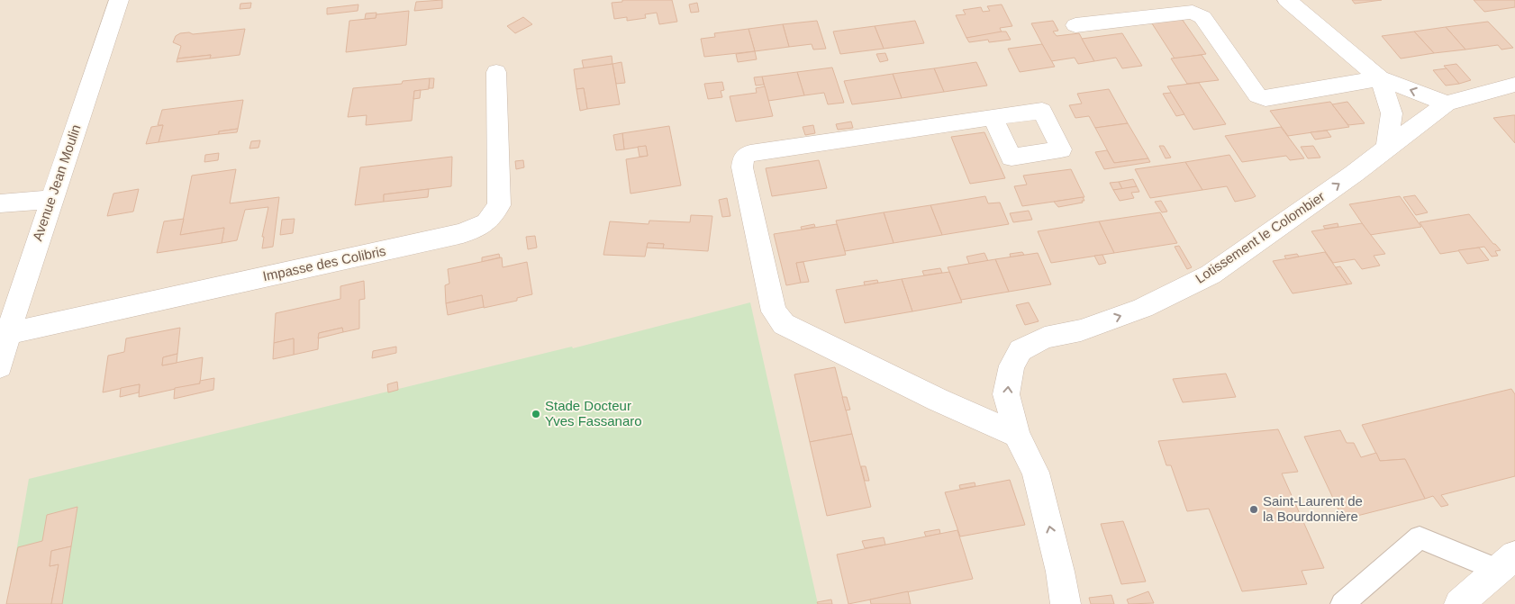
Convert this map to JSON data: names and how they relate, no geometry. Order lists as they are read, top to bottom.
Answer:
{
  "streets": {
    "street": ["Avenue Jean Moulin", "Lotissement le Colombier", "Impasse des Colibris"]
  },
  "crossings": [
    ["Avenue Jean Moulin", "Impasse des Colibris"]
  ],
  "one_way": ["Lotissement le Colombier"],
  "places": ["Stade Docteur Yves Fassanaro", "Saint-Laurent de la Bourdonnière"]
}
